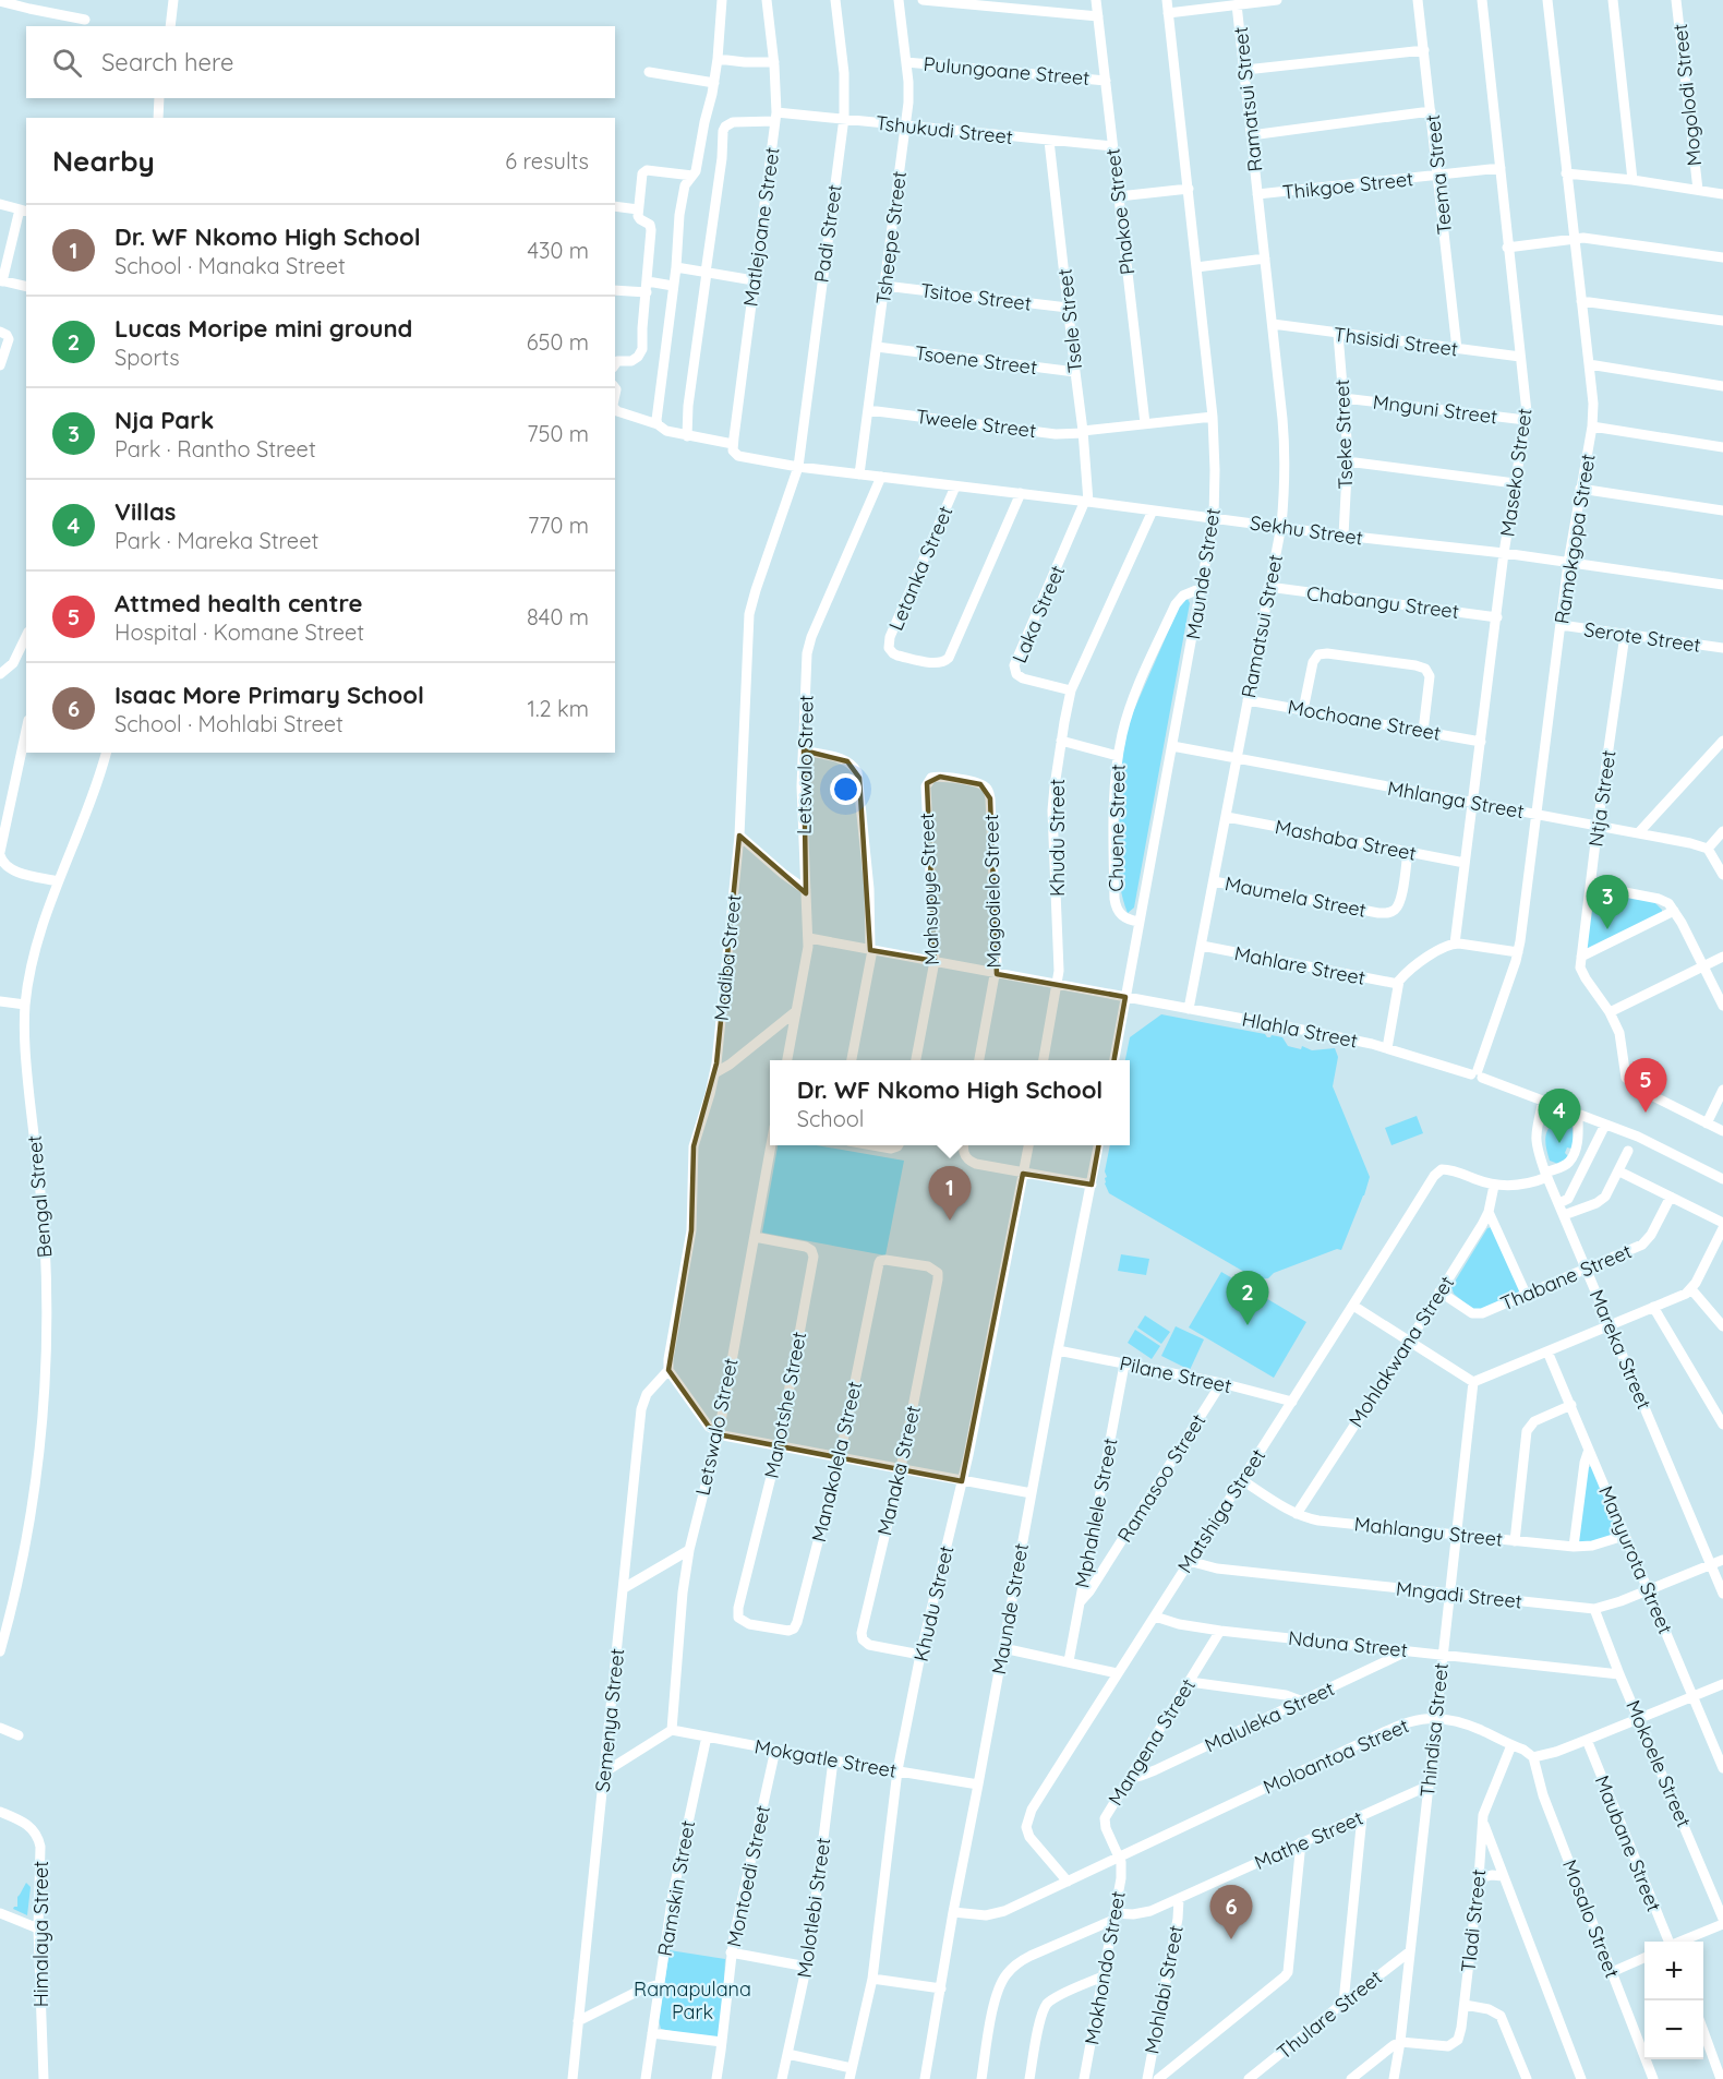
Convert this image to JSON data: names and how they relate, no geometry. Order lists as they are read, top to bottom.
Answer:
{
  "streets": {
    "street": [
      "Pulungoane Street",
      "Mogolodi Street",
      "Ramatsui Street",
      "Tshukudi Street",
      "Teema Street",
      "Thikgoe Street",
      "Phakoe Street",
      "Matlejoane Street",
      "Padi Street",
      "Tsheepe Street",
      "Tsitoe Street",
      "Tsele Street",
      "Thsisidi Street",
      "Tsoene Street",
      "Mnguni Street",
      "Tweele Street",
      "Tseke Street",
      "Maseko Street",
      "Sekhu Street",
      "Ramokgopa Street",
      "Letanka Street",
      "Maunde Street",
      "Chabangu Street",
      "Laka Street",
      "Serote Street",
      "Mochoane Street",
      "Letswalo Street",
      "Ntja Street",
      "Mhlanga Street",
      "Chuene Street",
      "Khudu Street",
      "Mashaba Street",
      "Mahsupye Street",
      "Magodielo Street",
      "Maumela Street",
      "Madiba Street",
      "Mahlare Street",
      "Hlahla Street",
      "Bengal Street",
      "Thabane Street",
      "Mareka Street",
      "Mohlakwana Street",
      "Pilane Street",
      "Manotshe Street",
      "Manakolela Street",
      "Manaka Street",
      "Ramasoo Street",
      "Matshiga Street",
      "Mphahlele Street",
      "Mahlangu Street",
      "Manyurota Street",
      "Mngadi Street",
      "Nduna Street",
      "Maluleka Street",
      "Semenya Street",
      "Thindisa Street",
      "Mangena Street",
      "Moloantoa Street",
      "Mokgatle Street",
      "Mokoele Street",
      "Mathe Street",
      "Maubane Street",
      "Montoedi Street",
      "Ramskin Street",
      "Molotlebi Street",
      "Mosalo Street",
      "Tladi Street",
      "Himalaya Street",
      "Mokhondo Street",
      "Mohlabi Street",
      "Thulare Street"
    ]
  },
  "crossings": [
    ["Pulungoane Street", "Phakoe Street"],
    ["Pulungoane Street", "Tsheepe Street"],
    ["Ramatsui Street", "Thikgoe Street"],
    ["Ramatsui Street", "Thsisidi Street"],
    ["Ramatsui Street", "Sekhu Street"],
    ["Ramatsui Street", "Chabangu Street"],
    ["Ramatsui Street", "Mochoane Street"],
    ["Ramatsui Street", "Mhlanga Street"],
    ["Ramatsui Street", "Mashaba Street"],
    ["Ramatsui Street", "Maumela Street"],
    ["Ramatsui Street", "Mahlare Street"],
    ["Ramatsui Street", "Hlahla Street"],
    ["Tshukudi Street", "Phakoe Street"],
    ["Tshukudi Street", "Matlejoane Street"],
    ["Tshukudi Street", "Padi Street"],
    ["Tshukudi Street", "Tsheepe Street"],
    ["Tshukudi Street", "Tsele Street"],
    ["Tshukudi Street", "Sekhu Street"],
    ["Teema Street", "Thikgoe Street"],
    ["Teema Street", "Thsisidi Street"],
    ["Thikgoe Street", "Maseko Street"],
    ["Phakoe Street", "Tweele Street"],
    ["Matlejoane Street", "Sekhu Street"],
    ["Padi Street", "Sekhu Street"],
    ["Padi Street", "Madiba Street"],
    ["Tsheepe Street", "Tsitoe Street"],
    ["Tsheepe Street", "Tsoene Street"],
    ["Tsheepe Street", "Tweele Street"],
    ["Tsheepe Street", "Sekhu Street"],
    ["Tsitoe Street", "Tsele Street"],
    ["Tsele Street", "Tsoene Street"],
    ["Tsele Street", "Tweele Street"],
    ["Tsele Street", "Sekhu Street"],
    ["Tsele Street", "Laka Street"],
    ["Thsisidi Street", "Tseke Street"],
    ["Thsisidi Street", "Maseko Street"],
    ["Mnguni Street", "Tseke Street"],
    ["Mnguni Street", "Maseko Street"],
    ["Tweele Street", "Maunde Street"],
    ["Tseke Street", "Sekhu Street"],
    ["Maseko Street", "Sekhu Street"],
    ["Maseko Street", "Chabangu Street"],
    ["Maseko Street", "Mochoane Street"],
    ["Maseko Street", "Mhlanga Street"],
    ["Maseko Street", "Mashaba Street"],
    ["Sekhu Street", "Ramokgopa Street"],
    ["Sekhu Street", "Letanka Street"],
    ["Sekhu Street", "Maunde Street"],
    ["Sekhu Street", "Laka Street"],
    ["Sekhu Street", "Letswalo Street"],
    ["Sekhu Street", "Khudu Street"],
    ["Sekhu Street", "Madiba Street"],
    ["Ramokgopa Street", "Serote Street"],
    ["Ramokgopa Street", "Mhlanga Street"],
    ["Ramokgopa Street", "Hlahla Street"],
    ["Maunde Street", "Mhlanga Street"],
    ["Maunde Street", "Chuene Street"],
    ["Maunde Street", "Hlahla Street"],
    ["Maunde Street", "Pilane Street"],
    ["Maunde Street", "Moloantoa Street"],
    ["Maunde Street", "Mokgatle Street"],
    ["Laka Street", "Khudu Street"],
    ["Serote Street", "Ntja Street"],
    ["Letswalo Street", "Hlahla Street"],
    ["Letswalo Street", "Manotshe Street"],
    ["Letswalo Street", "Mokgatle Street"],
    ["Ntja Street", "Mhlanga Street"],
    ["Khudu Street", "Hlahla Street"],
    ["Khudu Street", "Manaka Street"],
    ["Khudu Street", "Mokgatle Street"],
    ["Mashaba Street", "Maumela Street"],
    ["Mahsupye Street", "Magodielo Street"],
    ["Mahsupye Street", "Hlahla Street"],
    ["Magodielo Street", "Hlahla Street"],
    ["Madiba Street", "Semenya Street"],
    ["Hlahla Street", "Mareka Street"],
    ["Thabane Street", "Mareka Street"],
    ["Thabane Street", "Mohlakwana Street"],
    ["Mareka Street", "Mngadi Street"],
    ["Mohlakwana Street", "Matshiga Street"],
    ["Mohlakwana Street", "Mahlangu Street"],
    ["Pilane Street", "Ramasoo Street"],
    ["Pilane Street", "Matshiga Street"],
    ["Pilane Street", "Mphahlele Street"],
    ["Manotshe Street", "Manakolela Street"],
    ["Manakolela Street", "Manaka Street"],
    ["Ramasoo Street", "Mphahlele Street"],
    ["Matshiga Street", "Mahlangu Street"],
    ["Matshiga Street", "Mngadi Street"],
    ["Matshiga Street", "Nduna Street"],
    ["Matshiga Street", "Moloantoa Street"],
    ["Mahlangu Street", "Manyurota Street"],
    ["Mahlangu Street", "Thindisa Street"],
    ["Manyurota Street", "Mngadi Street"],
    ["Mngadi Street", "Thindisa Street"],
    ["Mngadi Street", "Mokoele Street"],
    ["Nduna Street", "Maluleka Street"],
    ["Nduna Street", "Thindisa Street"],
    ["Nduna Street", "Mangena Street"],
    ["Nduna Street", "Mokoele Street"],
    ["Maluleka Street", "Mangena Street"],
    ["Thindisa Street", "Moloantoa Street"],
    ["Thindisa Street", "Mathe Street"],
    ["Thindisa Street", "Tladi Street"],
    ["Thindisa Street", "Thulare Street"],
    ["Mangena Street", "Moloantoa Street"],
    ["Mangena Street", "Mokhondo Street"],
    ["Moloantoa Street", "Mosalo Street"],
    ["Moloantoa Street", "Tladi Street"],
    ["Moloantoa Street", "Mokhondo Street"],
    ["Mokgatle Street", "Montoedi Street"],
    ["Mokgatle Street", "Ramskin Street"],
    ["Mokgatle Street", "Molotlebi Street"],
    ["Mathe Street", "Mokhondo Street"],
    ["Mathe Street", "Mohlabi Street"]
  ],
  "parks": ["Ramapulana Park"],
  "page": {
    "search": "Search here",
    "heading": ["Nearby", "6 results"],
    "list": [
      {
        "mark": "1",
        "name": "Dr. WF Nkomo High School",
        "note": "School · Manaka Street",
        "value": "430 m"
      },
      {
        "mark": "2",
        "name": "Lucas Moripe mini ground",
        "note": "Sports",
        "value": "650 m"
      },
      {
        "mark": "3",
        "name": "Nja Park",
        "note": "Park · Rantho Street",
        "value": "750 m"
      },
      {
        "mark": "4",
        "name": "Villas",
        "note": "Park · Mareka Street",
        "value": "770 m"
      },
      {
        "mark": "5",
        "name": "Attmed health centre",
        "note": "Hospital · Komane Street",
        "value": "840 m"
      },
      {
        "mark": "6",
        "name": "Isaac More Primary School",
        "note": "School · Mohlabi Street",
        "value": "1.2 km"
      }
    ],
    "pins": [
      "3",
      "5",
      "4",
      "1",
      "2",
      "6"
    ],
    "popup": ["Dr. WF Nkomo High School", "School"],
    "map_buttons": ["+", "−"]
  }
}
